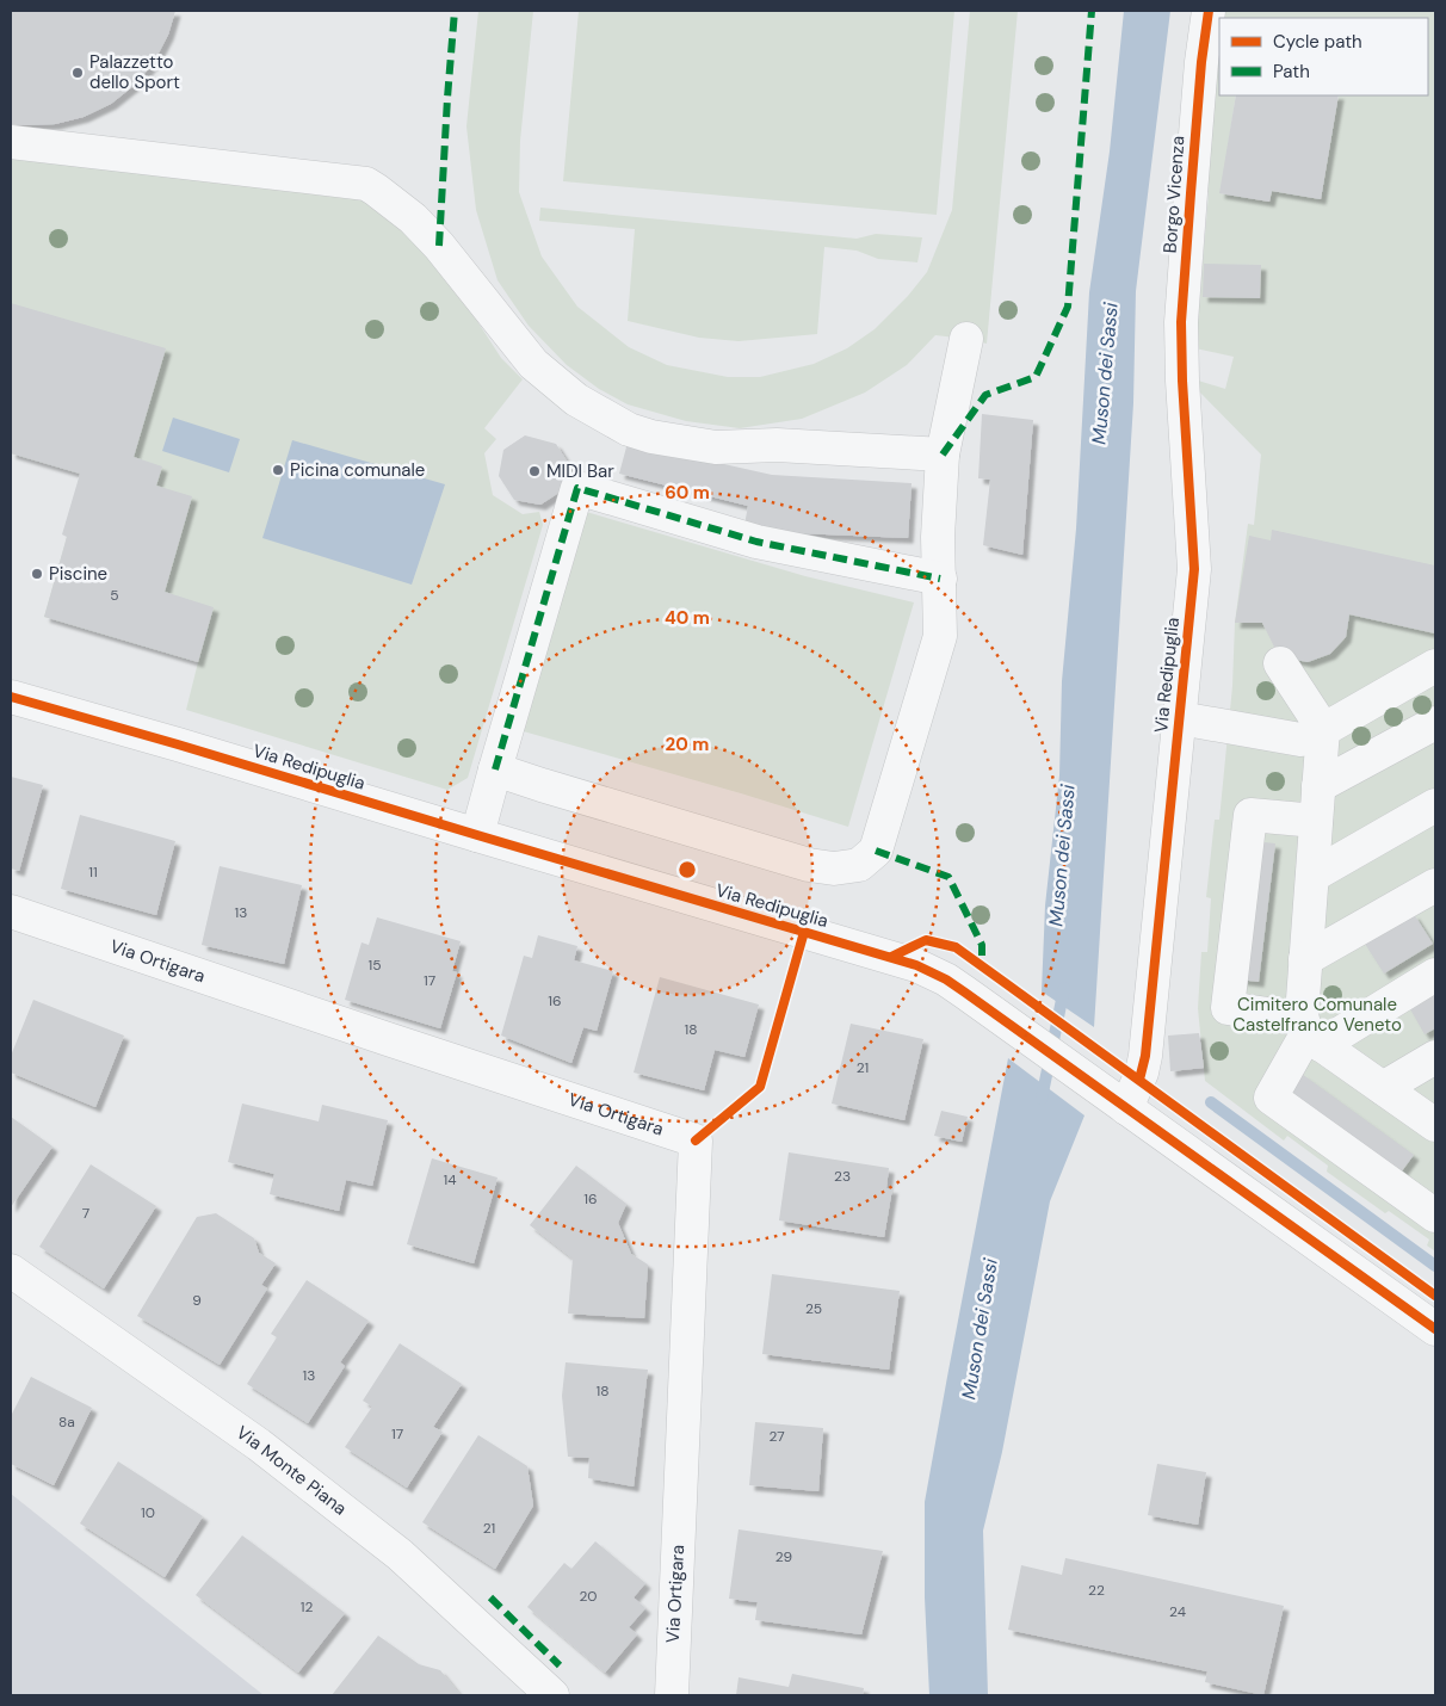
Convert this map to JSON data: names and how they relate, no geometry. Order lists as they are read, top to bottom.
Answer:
{
  "streets": {
    "street": [
      "Borgo Vicenza",
      "Via Redipuglia",
      "Via Ortigara",
      "Via Monte Piana"
    ]
  },
  "crossings": [
    ["Borgo Vicenza", "Via Redipuglia"]
  ],
  "water": ["Muson dei Sassi"],
  "parks": ["Cimitero Comunale Castelfranco Veneto"],
  "places": [
    "Palazzetto dello Sport",
    "Picina comunale",
    "MIDI Bar",
    "Piscine"
  ],
  "house_numbers": [
    "5",
    "11",
    "13",
    "15",
    "17",
    "16",
    "18",
    "21",
    "23",
    "14",
    "16",
    "7",
    "9",
    "25",
    "13",
    "18",
    "8a",
    "17",
    "27",
    "10",
    "21",
    "29",
    "22",
    "20",
    "12",
    "24"
  ],
  "legend": ["Cycle path", "Path"],
  "rings": ["60 m", "40 m", "20 m"]
}
